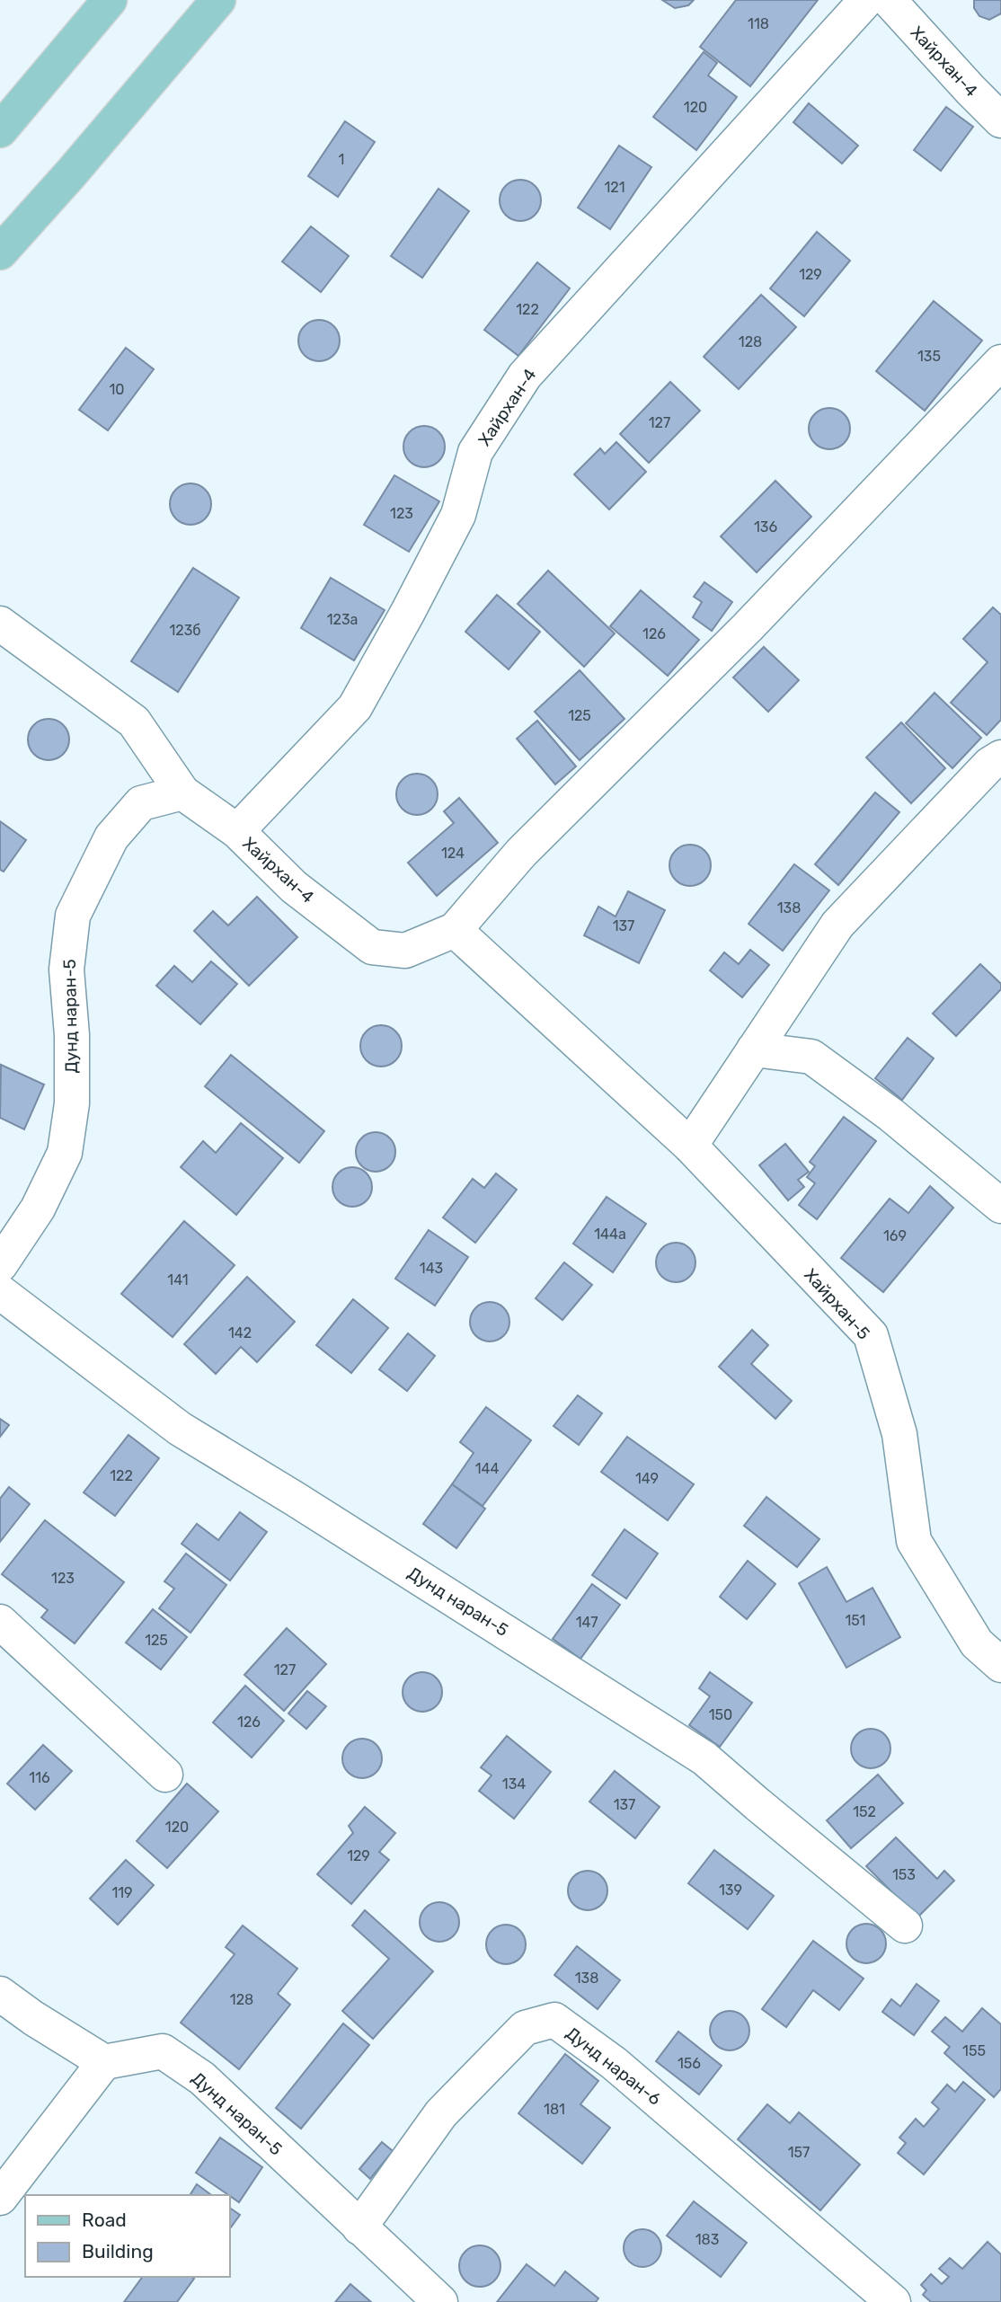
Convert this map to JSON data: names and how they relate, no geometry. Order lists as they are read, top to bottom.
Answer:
{
  "streets": {
    "street": [
      "Хайрхан-4",
      "Дунд наран-5",
      "Хайрхан-5",
      "Дунд наран-6"
    ]
  },
  "crossings": [
    ["Хайрхан-4", "Хайрхан-5"],
    ["Дунд наран-5", "Дунд наран-6"]
  ],
  "house_numbers": [
    "118",
    "120",
    "1",
    "121",
    "129",
    "122",
    "128",
    "135",
    "10",
    "127",
    "123",
    "136",
    "123а",
    "123б",
    "126",
    "125",
    "124",
    "138",
    "137",
    "144а",
    "169",
    "143",
    "141",
    "142",
    "144",
    "122",
    "149",
    "123",
    "151",
    "147",
    "125",
    "127",
    "150",
    "126",
    "116",
    "134",
    "137",
    "152",
    "120",
    "129",
    "153",
    "139",
    "119",
    "138",
    "128",
    "155",
    "156",
    "181",
    "157",
    "183"
  ],
  "legend": ["Road", "Building"]
}
